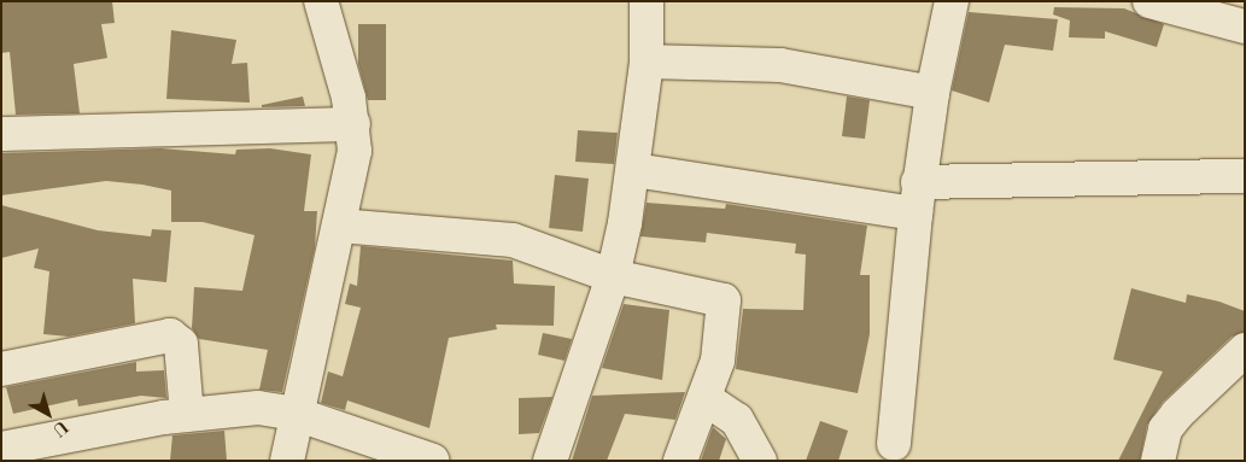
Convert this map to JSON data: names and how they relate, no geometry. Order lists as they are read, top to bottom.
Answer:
{
  "north": "bottom right"
}
